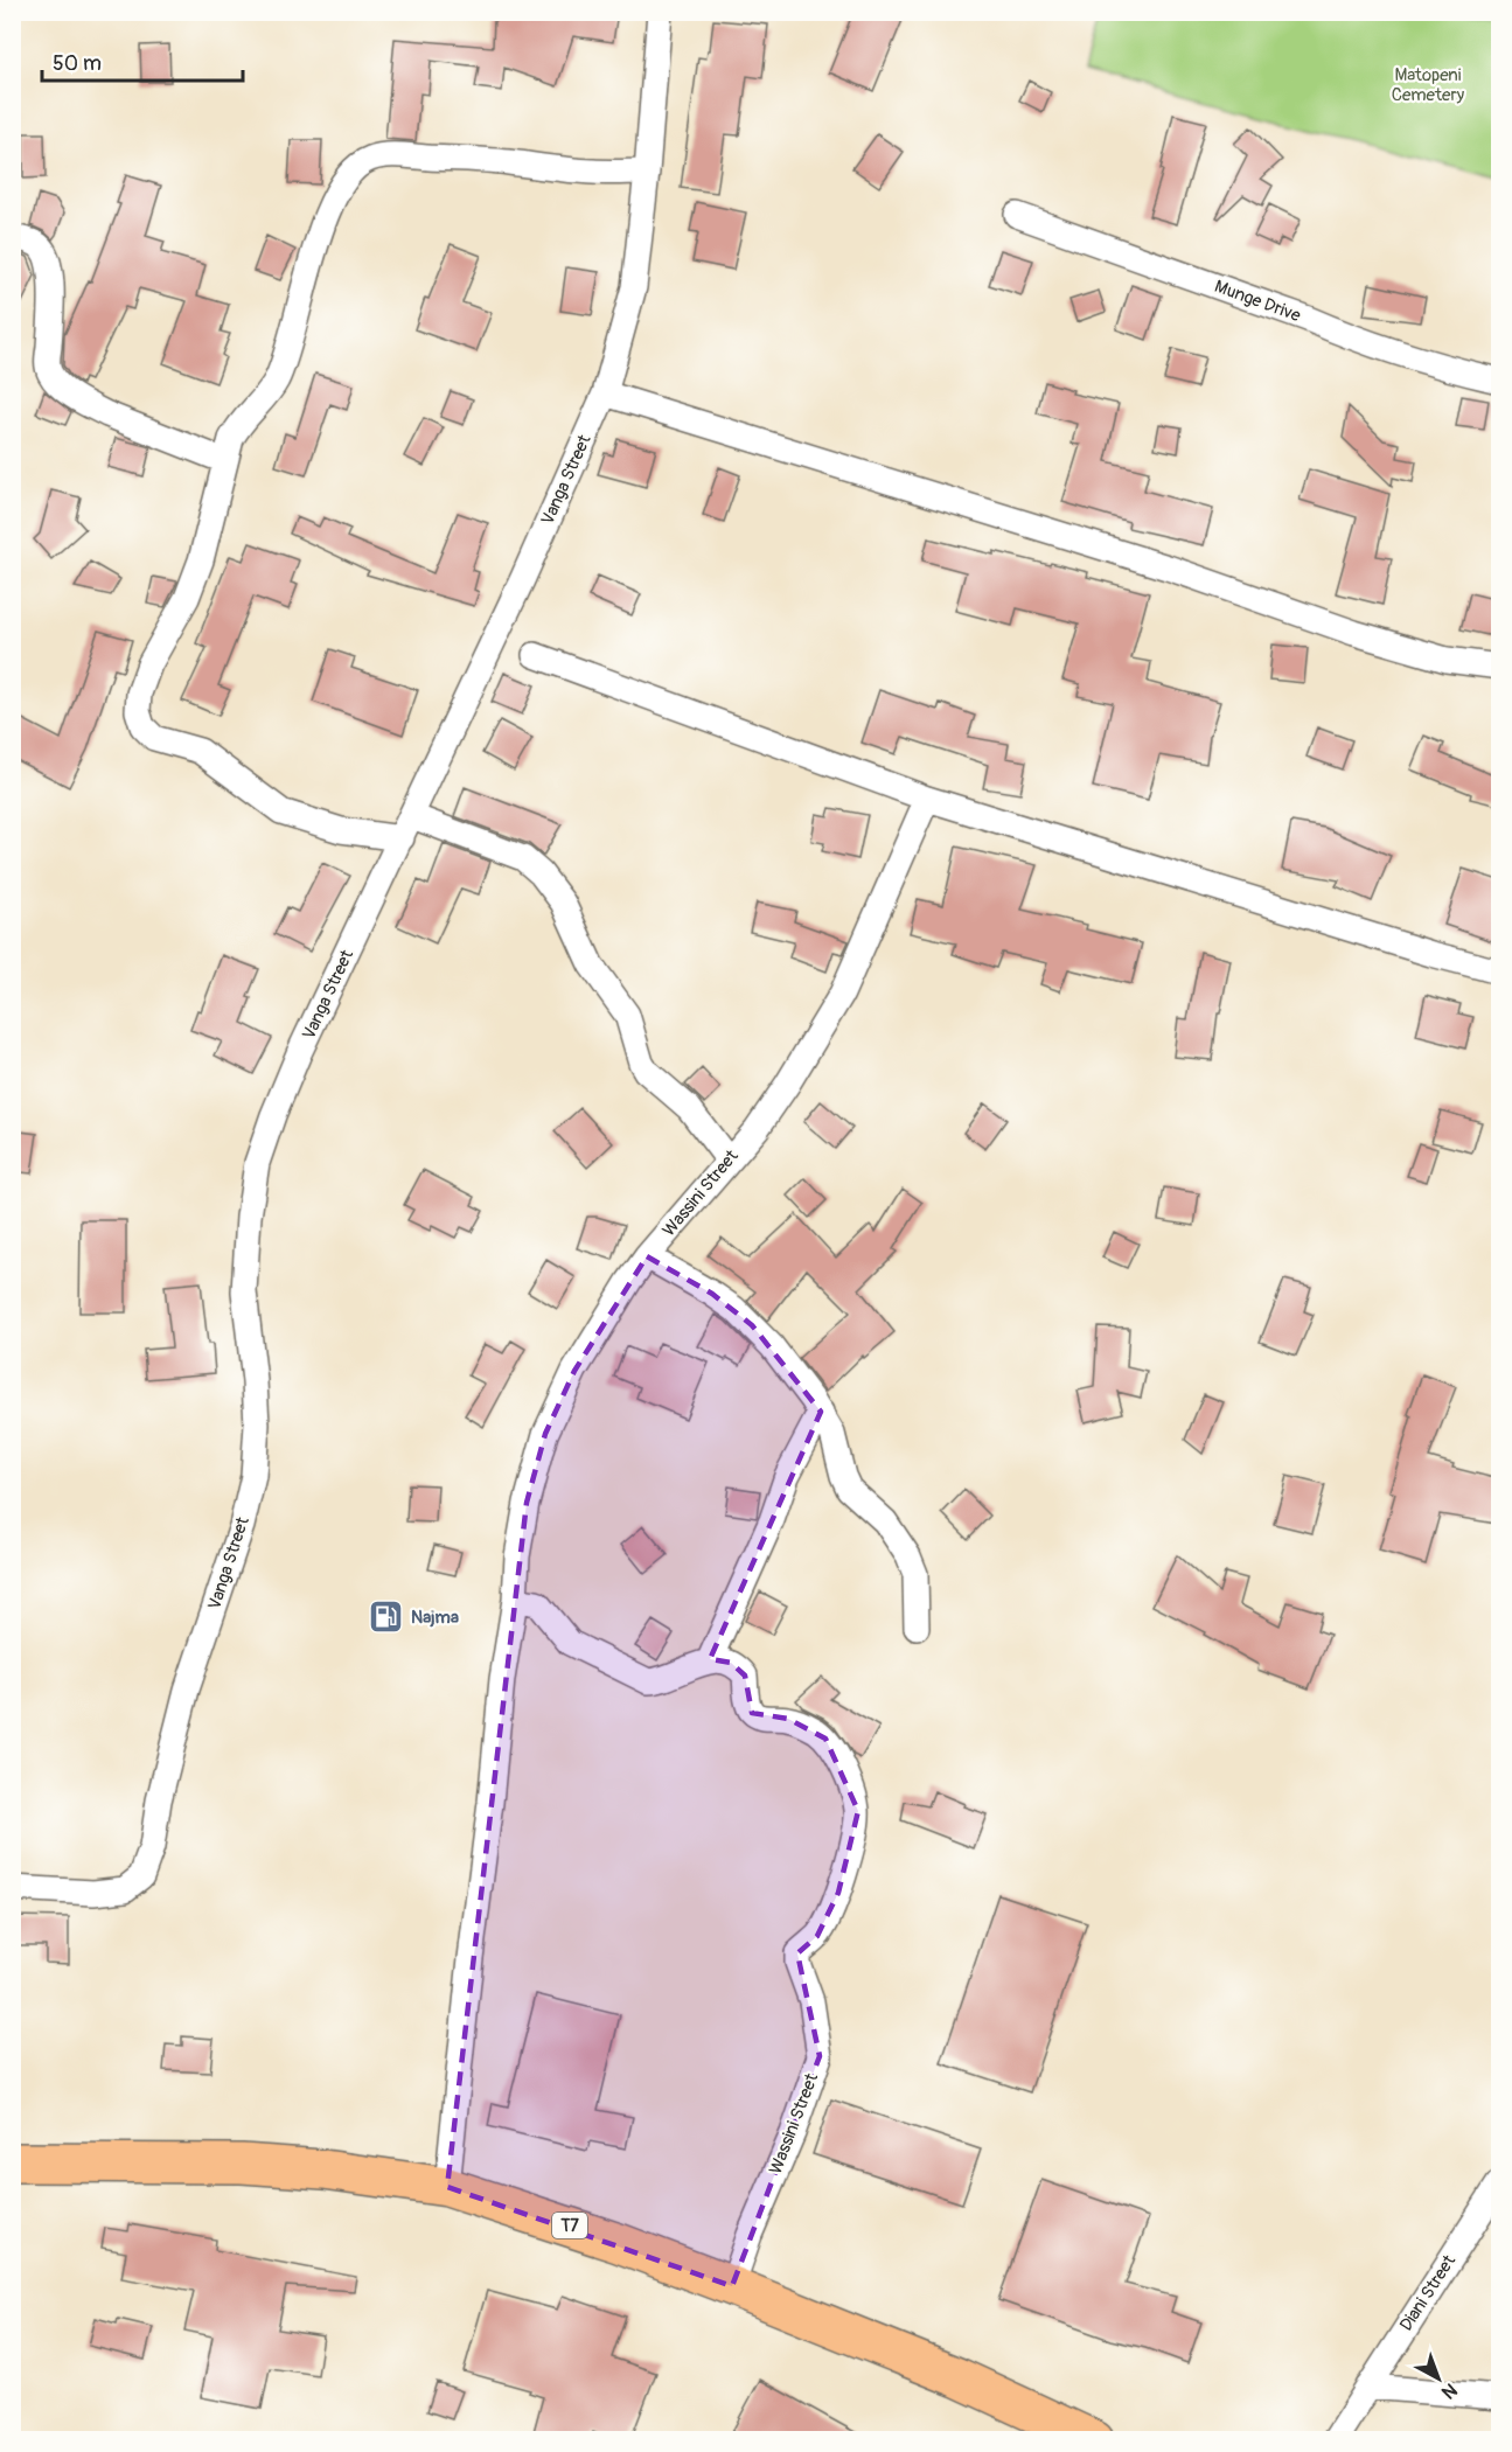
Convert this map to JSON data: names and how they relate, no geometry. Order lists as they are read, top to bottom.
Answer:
{
  "streets": {
    "highway": ["T7"],
    "street": [
      "Munge Drive",
      "Vanga Street",
      "Wassini Street",
      "Diani Street"
    ]
  },
  "crossings": [
    ["Wassini Street", "T7"]
  ],
  "parks": ["Matopeni Cemetery"],
  "places": {
    "fuel station": ["Najma"]
  },
  "scale_bar": "50 m",
  "north": "bottom right"
}
